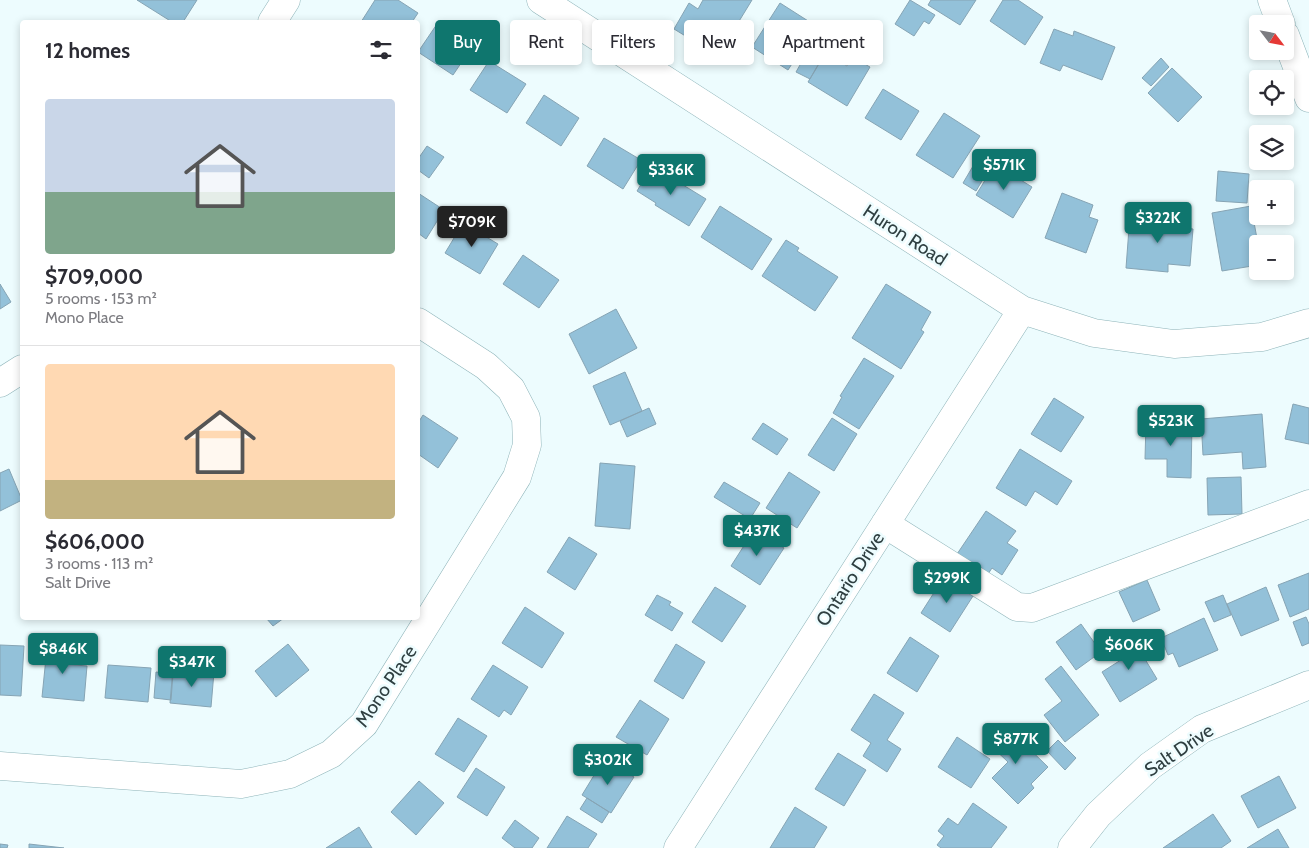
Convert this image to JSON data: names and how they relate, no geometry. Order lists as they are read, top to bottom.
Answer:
{
  "streets": {
    "street": [
      "Huron Road",
      "Ontario Drive",
      "Mono Place",
      "Salt Drive"
    ]
  },
  "crossings": [
    ["Huron Road", "Ontario Drive"]
  ],
  "north": "bottom right",
  "page": {
    "map_buttons": ["+", "−"],
    "chip": [
      "Buy",
      "Rent",
      "Filters",
      "New",
      "Apartment"
    ],
    "heading": "12 homes",
    "list": [
      {
        "name": "$709,000",
        "note": "5 rooms · 153 m² · Mono Place"
      },
      {
        "name": "$606,000",
        "note": "3 rooms · 113 m² · Salt Drive"
      }
    ],
    "price": [
      "$571K",
      "$336K",
      "$322K",
      "$709K",
      "$523K",
      "$437K",
      "$299K",
      "$606K",
      "$846K",
      "$347K",
      "$877K",
      "$302K"
    ]
  }
}
